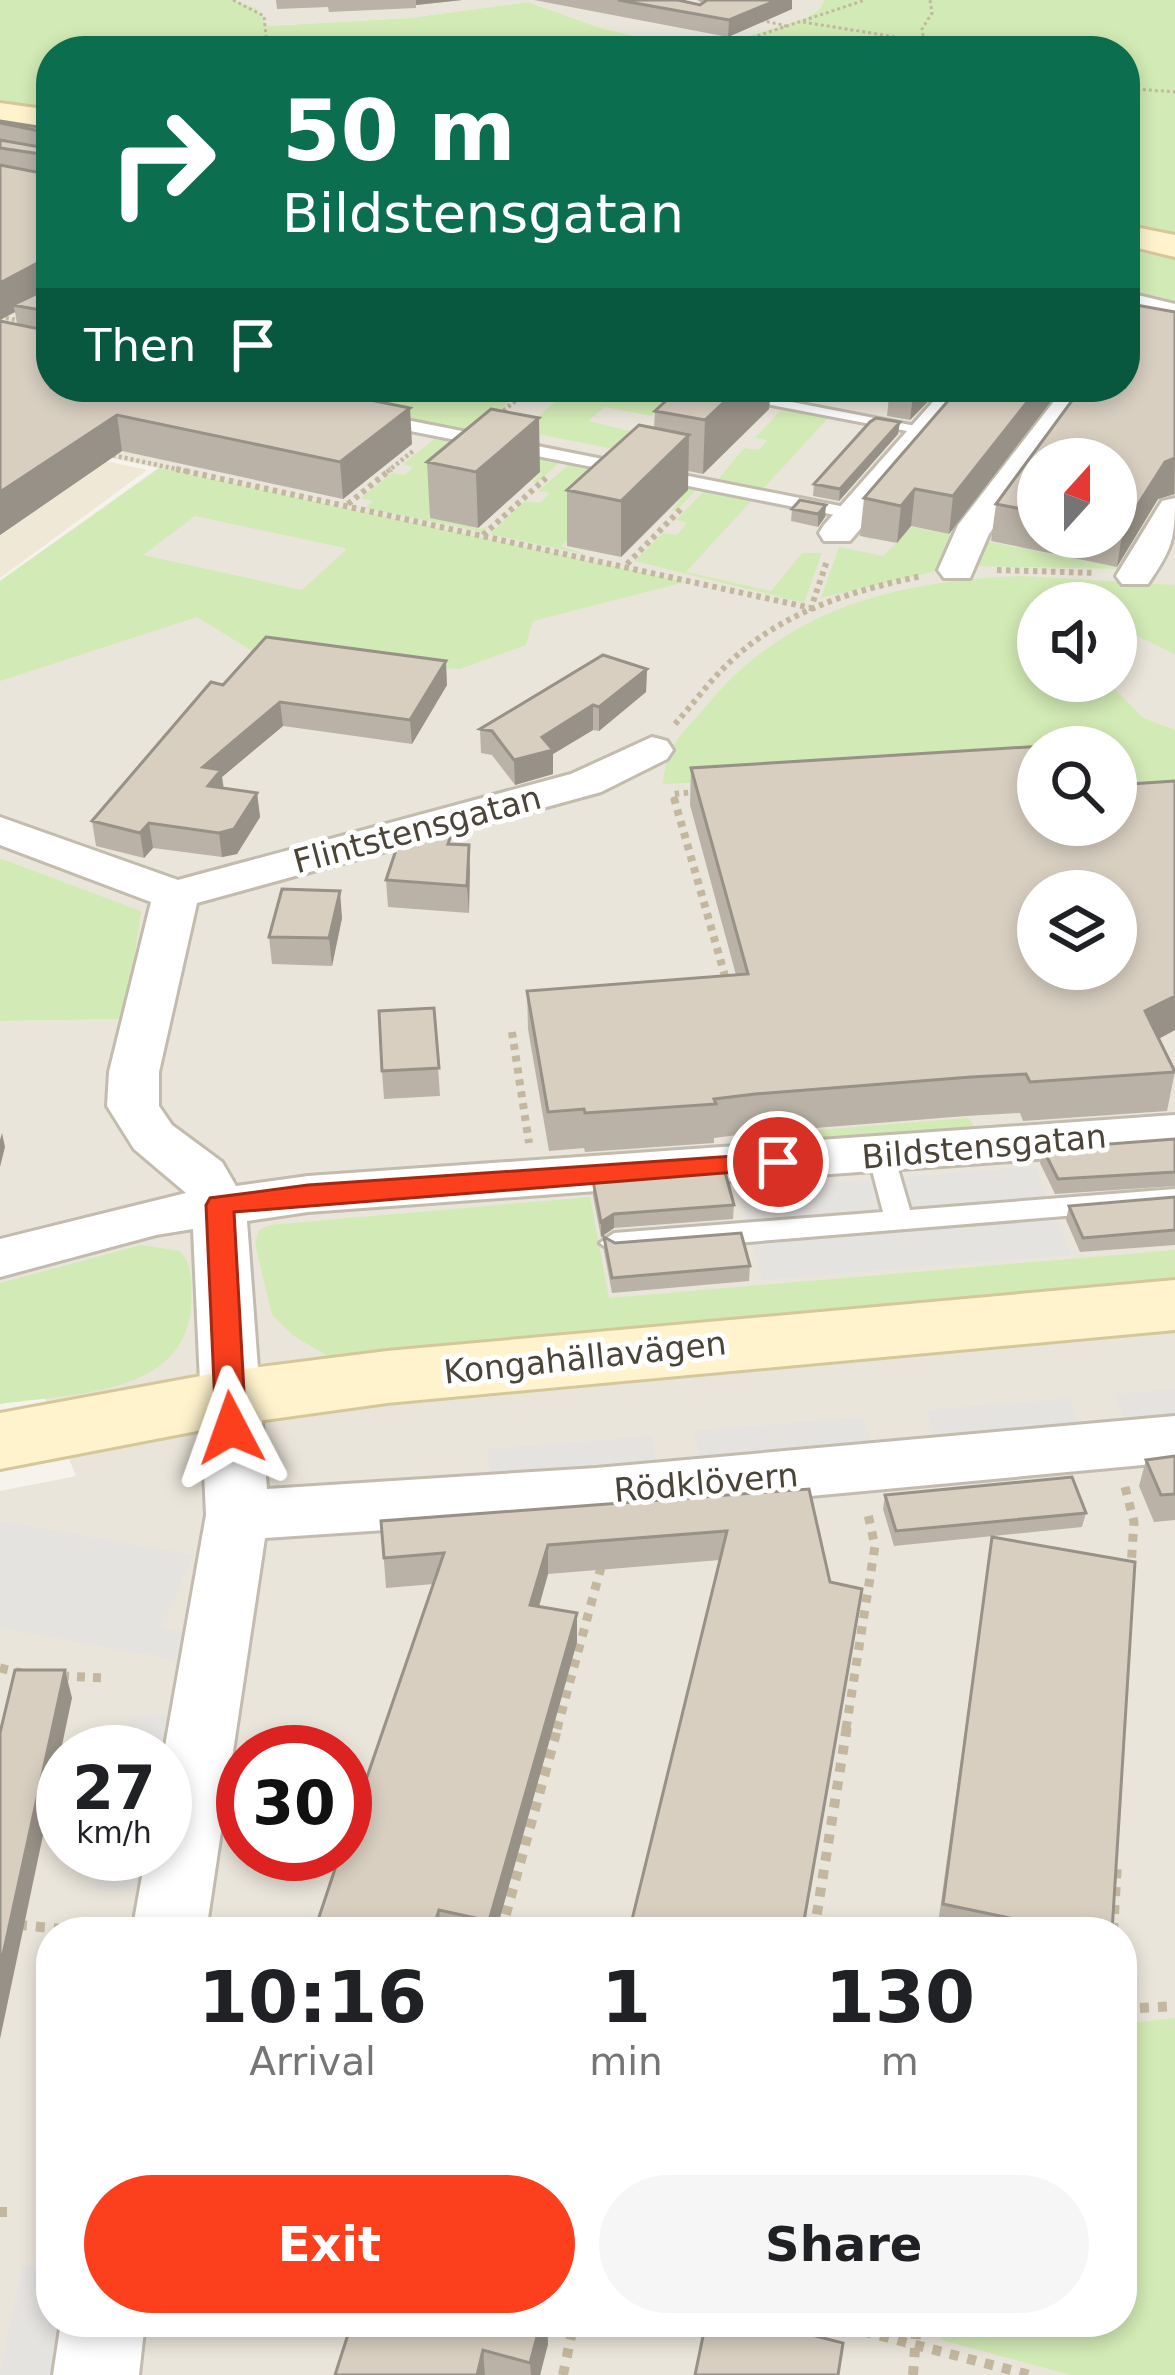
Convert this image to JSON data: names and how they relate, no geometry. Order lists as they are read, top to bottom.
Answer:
{
  "streets": {
    "street": [
      "Flintstensgatan",
      "Bildstensgatan",
      "Kongahällavägen",
      "Rödklövern"
    ]
  },
  "north": "top",
  "page": {
    "turn": ["50 m", "Bildstensgatan"],
    "then": "Then",
    "speed": "27 km/h",
    "limit": "30",
    "eta": [
      "10:16",
      "Arrival",
      "1",
      "min",
      "130",
      "m"
    ],
    "buttons": ["Exit", "Share"]
  }
}
